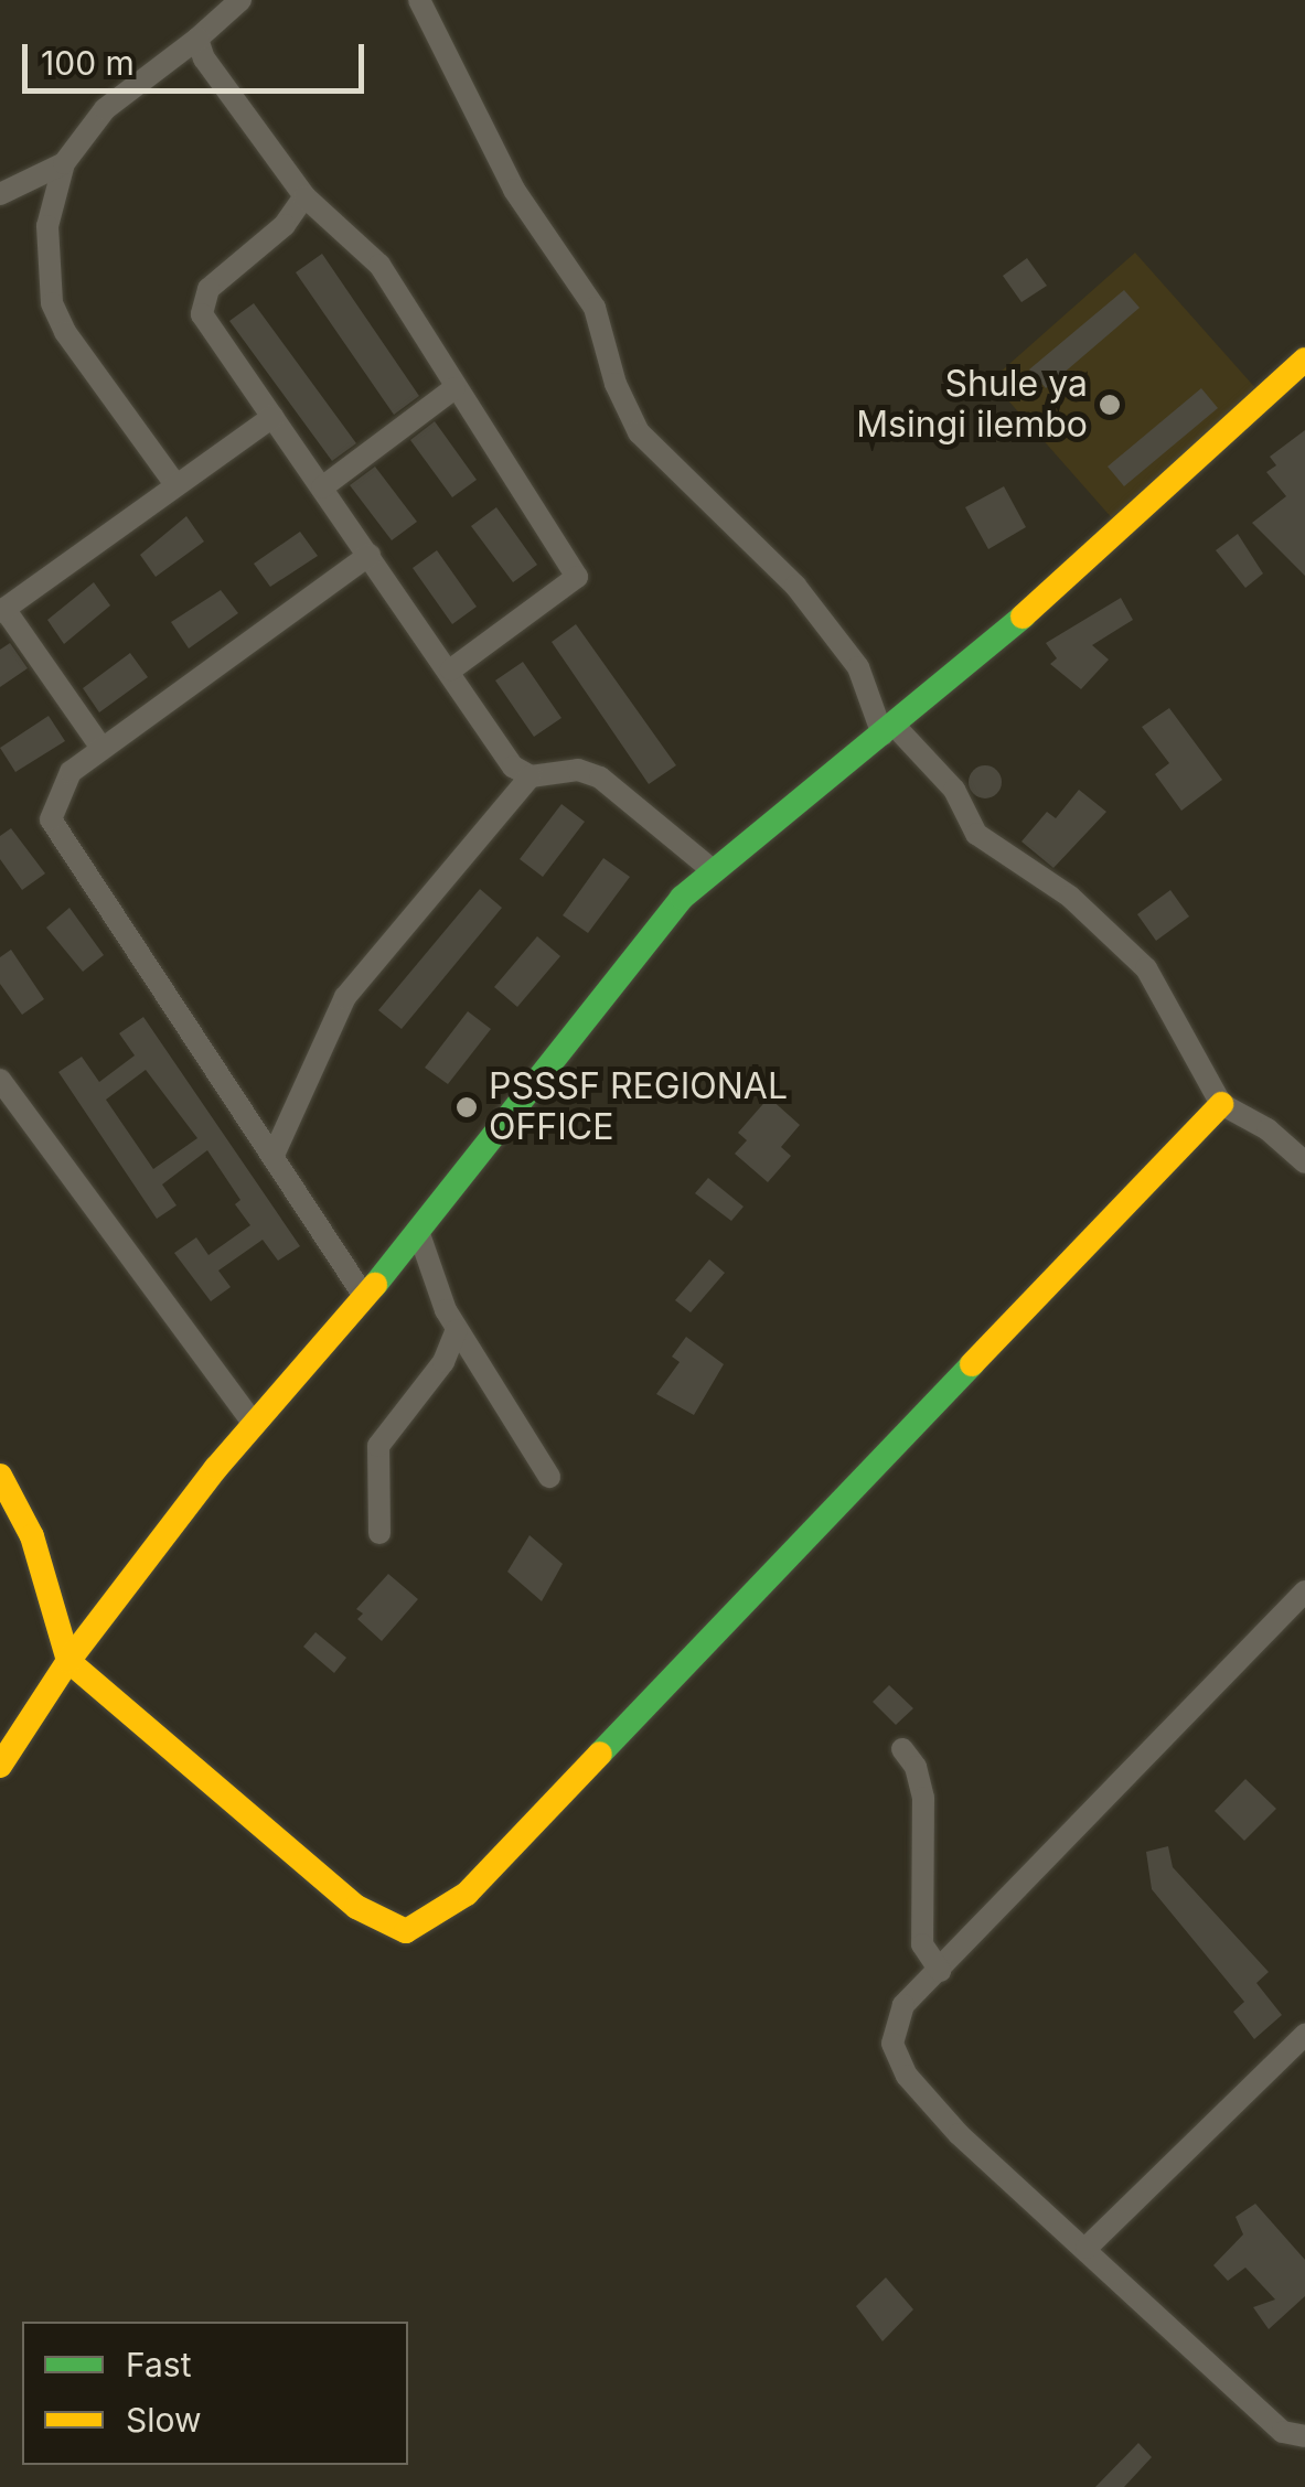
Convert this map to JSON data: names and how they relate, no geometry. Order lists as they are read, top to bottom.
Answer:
{
  "places": ["Shule ya Msingi ilembo", "PSSSF REGIONAL OFFICE"],
  "legend": ["Fast", "Slow"],
  "scale_bar": "100 m"
}
